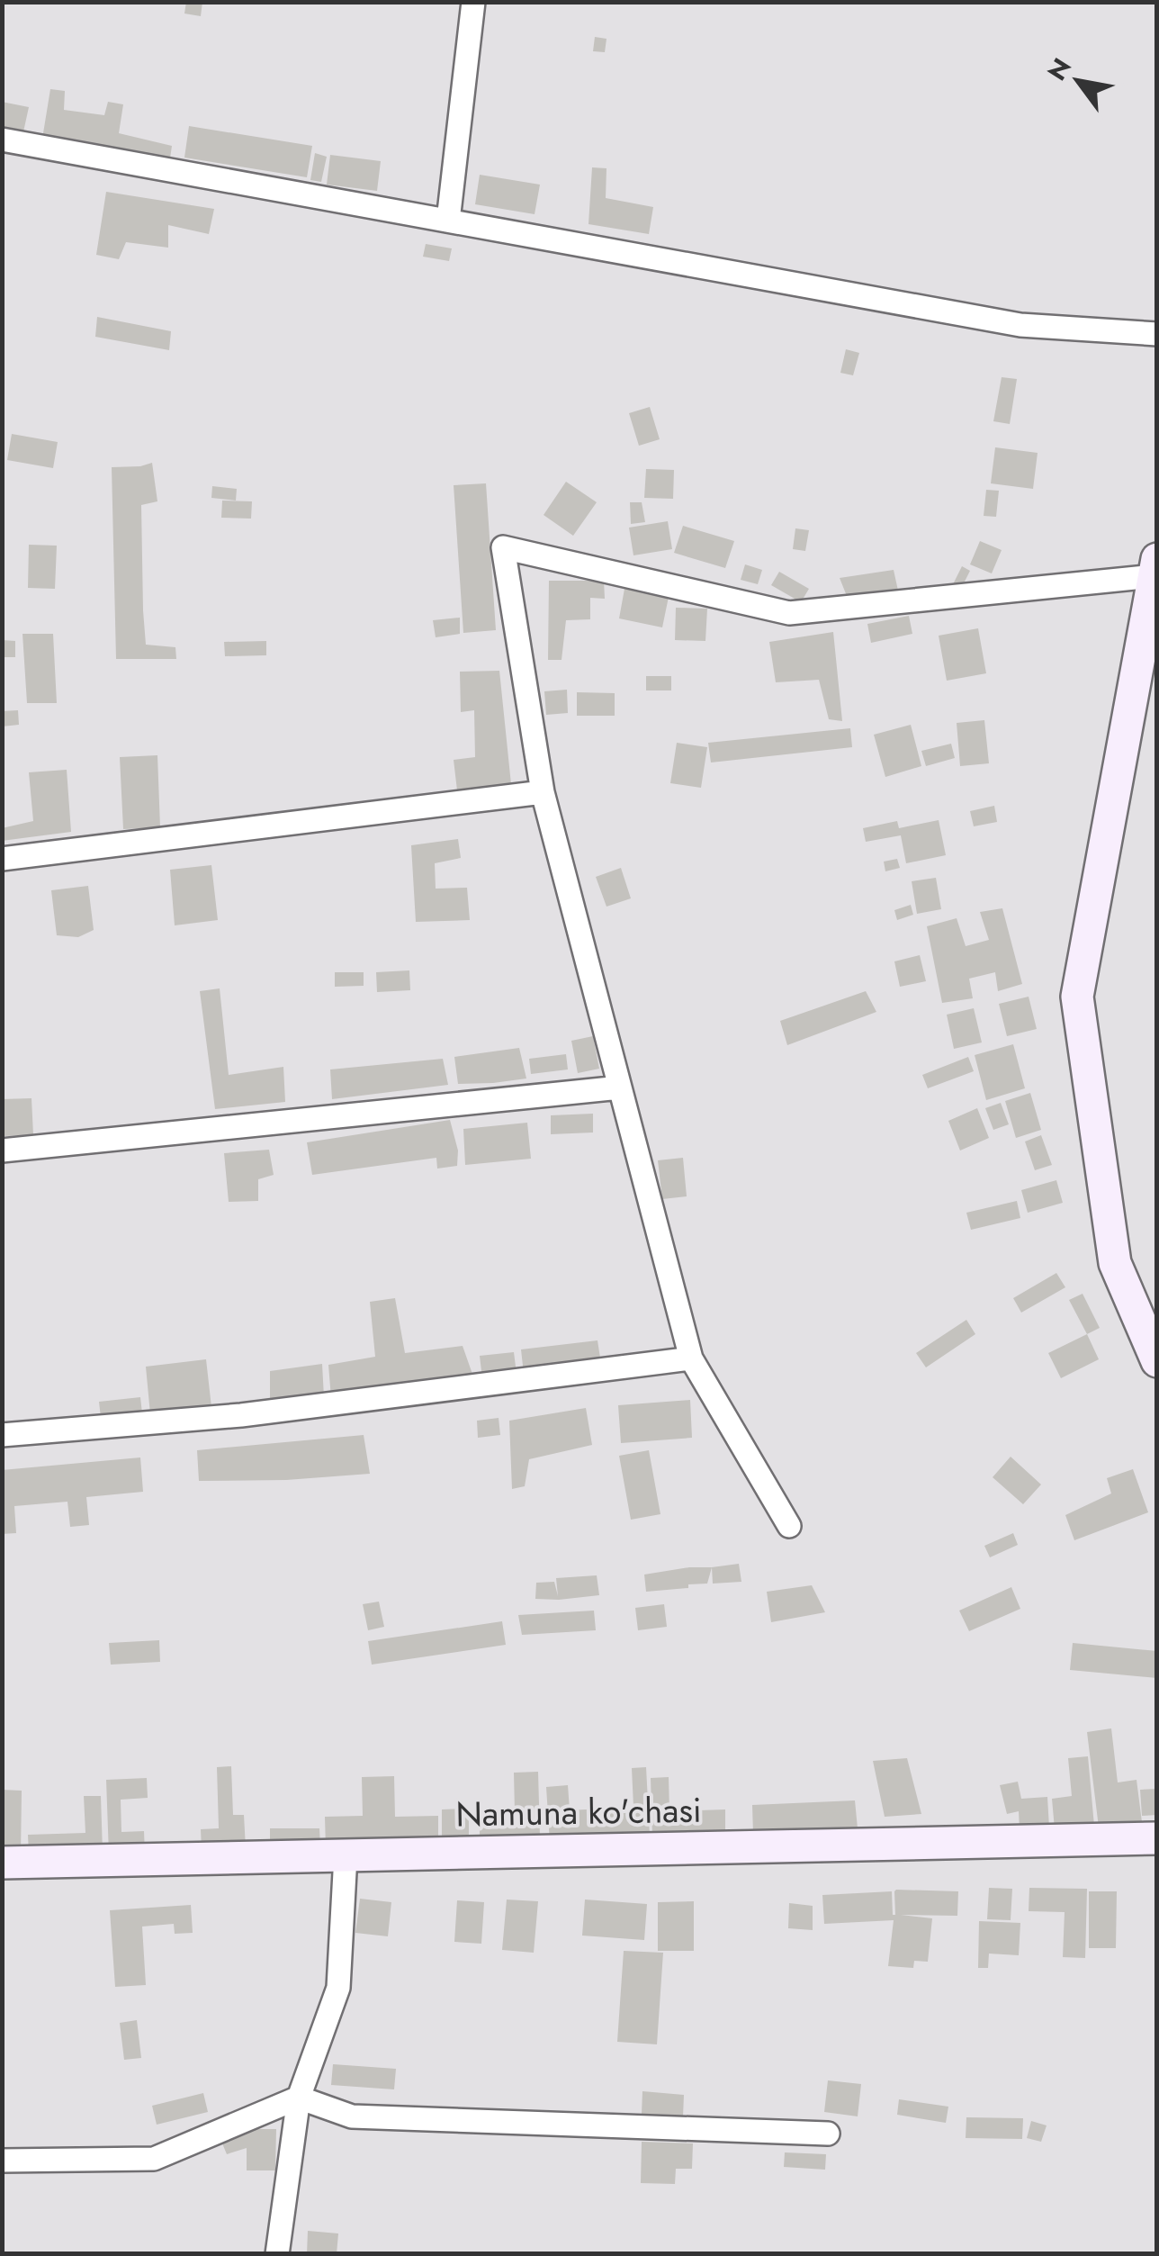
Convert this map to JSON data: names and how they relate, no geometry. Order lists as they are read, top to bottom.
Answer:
{
  "streets": {
    "main road": ["Namuna ko'chasi"]
  },
  "north": "top left"
}
